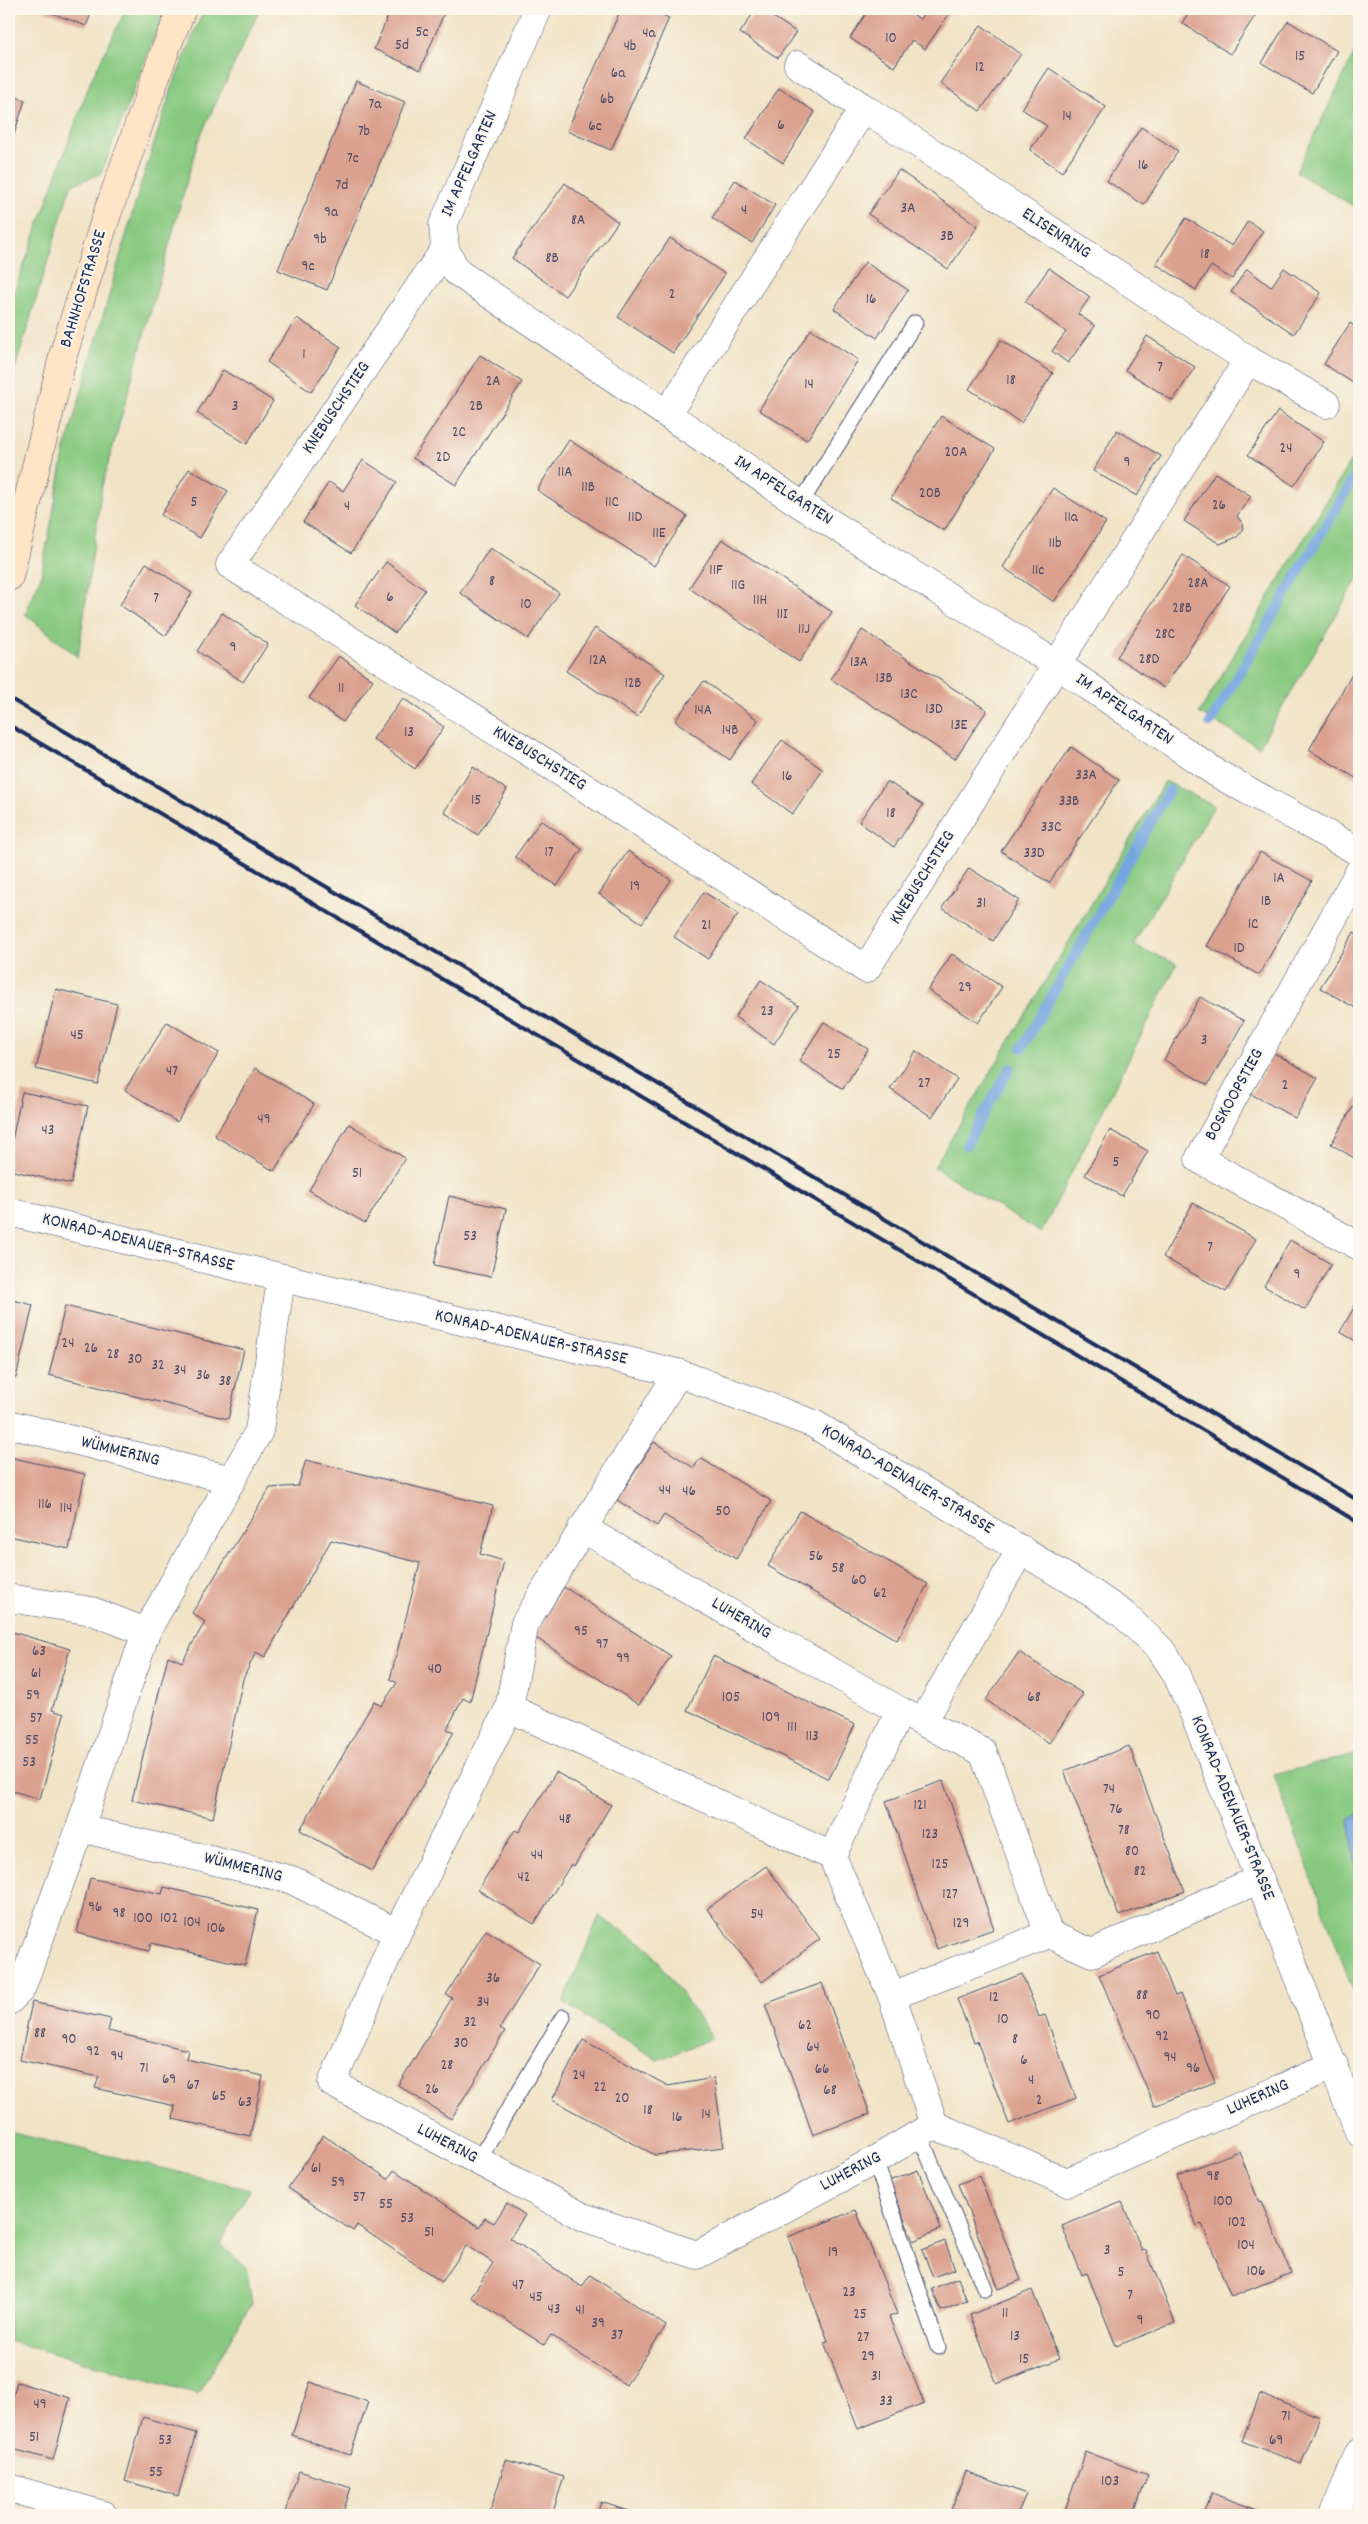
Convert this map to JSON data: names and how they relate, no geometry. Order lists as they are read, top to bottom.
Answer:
{
  "streets": {
    "street": [
      "IM APFELGARTEN",
      "ELISENRING",
      "BAHNHOFSTRASSE",
      "KNEBUSCHSTIEG",
      "BOSKOOPSTIEG",
      "KONRAD-ADENAUER-STRASSE",
      "WÜMMERING",
      "LUHERING"
    ]
  },
  "crossings": [
    ["IM APFELGARTEN", "KNEBUSCHSTIEG"],
    ["KONRAD-ADENAUER-STRASSE", "LUHERING"],
    ["WÜMMERING", "LUHERING"]
  ],
  "house_numbers": [
    "5c",
    "4a",
    "10",
    "5d",
    "4b",
    "15",
    "12",
    "6a",
    "6b",
    "7a",
    "14",
    "6",
    "6c",
    "7b",
    "7c",
    "16",
    "7d",
    "3A",
    "4",
    "9a",
    "8A",
    "3B",
    "9b",
    "18",
    "8B",
    "9c",
    "2",
    "16",
    "1",
    "7",
    "18",
    "2A",
    "14",
    "3",
    "2B",
    "2C",
    "24",
    "20A",
    "2D",
    "9",
    "11A",
    "11B",
    "20B",
    "5",
    "11C",
    "26",
    "4",
    "11D",
    "11a",
    "11E",
    "11b",
    "11F",
    "11c",
    "8",
    "28A",
    "11G",
    "6",
    "7",
    "11H",
    "10",
    "28B",
    "11I",
    "11J",
    "28C",
    "9",
    "28D",
    "12A",
    "13A",
    "13B",
    "12B",
    "11",
    "13C",
    "13D",
    "14A",
    "13E",
    "14B",
    "13",
    "33A",
    "16",
    "15",
    "33B",
    "18",
    "33C",
    "17",
    "33D",
    "1A",
    "19",
    "1B",
    "31",
    "1C",
    "21",
    "1D",
    "29",
    "23",
    "45",
    "3",
    "25",
    "47",
    "27",
    "2",
    "49",
    "43",
    "5",
    "51",
    "53",
    "7",
    "9",
    "24",
    "26",
    "28",
    "30",
    "32",
    "34",
    "36",
    "38",
    "44",
    "46",
    "116",
    "114",
    "50",
    "56",
    "58",
    "60",
    "62",
    "95",
    "97",
    "63",
    "99",
    "40",
    "61",
    "59",
    "105",
    "68",
    "109",
    "57",
    "111",
    "113",
    "55",
    "53",
    "74",
    "121",
    "76",
    "48",
    "78",
    "123",
    "80",
    "44",
    "125",
    "82",
    "42",
    "127",
    "96",
    "98",
    "54",
    "100",
    "102",
    "104",
    "129",
    "106",
    "36",
    "88",
    "12",
    "34",
    "90",
    "10",
    "32",
    "62",
    "88",
    "92",
    "90",
    "8",
    "30",
    "64",
    "92",
    "94",
    "94",
    "6",
    "28",
    "71",
    "96",
    "66",
    "24",
    "69",
    "4",
    "67",
    "22",
    "26",
    "68",
    "65",
    "20",
    "2",
    "63",
    "18",
    "14",
    "16",
    "61",
    "98",
    "59",
    "57",
    "100",
    "55",
    "53",
    "102",
    "51",
    "104",
    "3",
    "19",
    "106",
    "5",
    "47",
    "23",
    "7",
    "45",
    "43",
    "41",
    "11",
    "25",
    "9",
    "39",
    "37",
    "13",
    "27",
    "29",
    "15",
    "31",
    "33",
    "49",
    "71",
    "51",
    "53",
    "69",
    "55",
    "103"
  ]
}
